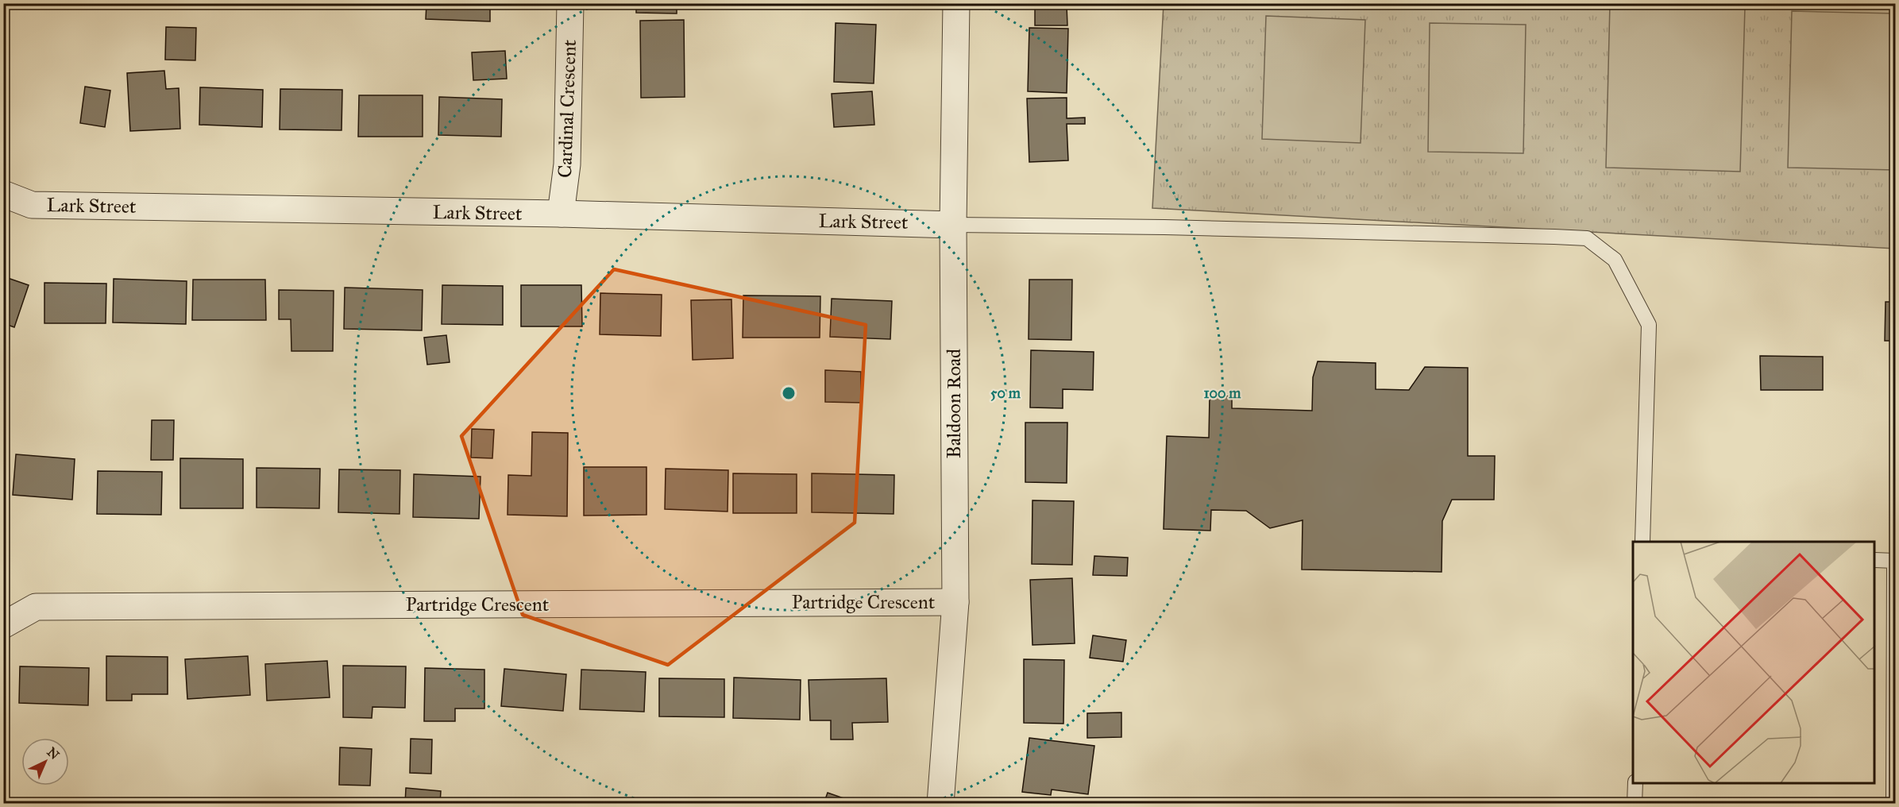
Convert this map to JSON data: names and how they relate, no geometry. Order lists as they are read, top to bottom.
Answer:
{
  "streets": {
    "street": [
      "Cardinal Crescent",
      "Lark Street",
      "Baldoon Road",
      "Partridge Crescent"
    ]
  },
  "crossings": [
    ["Cardinal Crescent", "Lark Street"],
    ["Lark Street", "Baldoon Road"],
    ["Baldoon Road", "Partridge Crescent"]
  ],
  "north": "top right",
  "rings": ["50 m", "100 m"]
}
